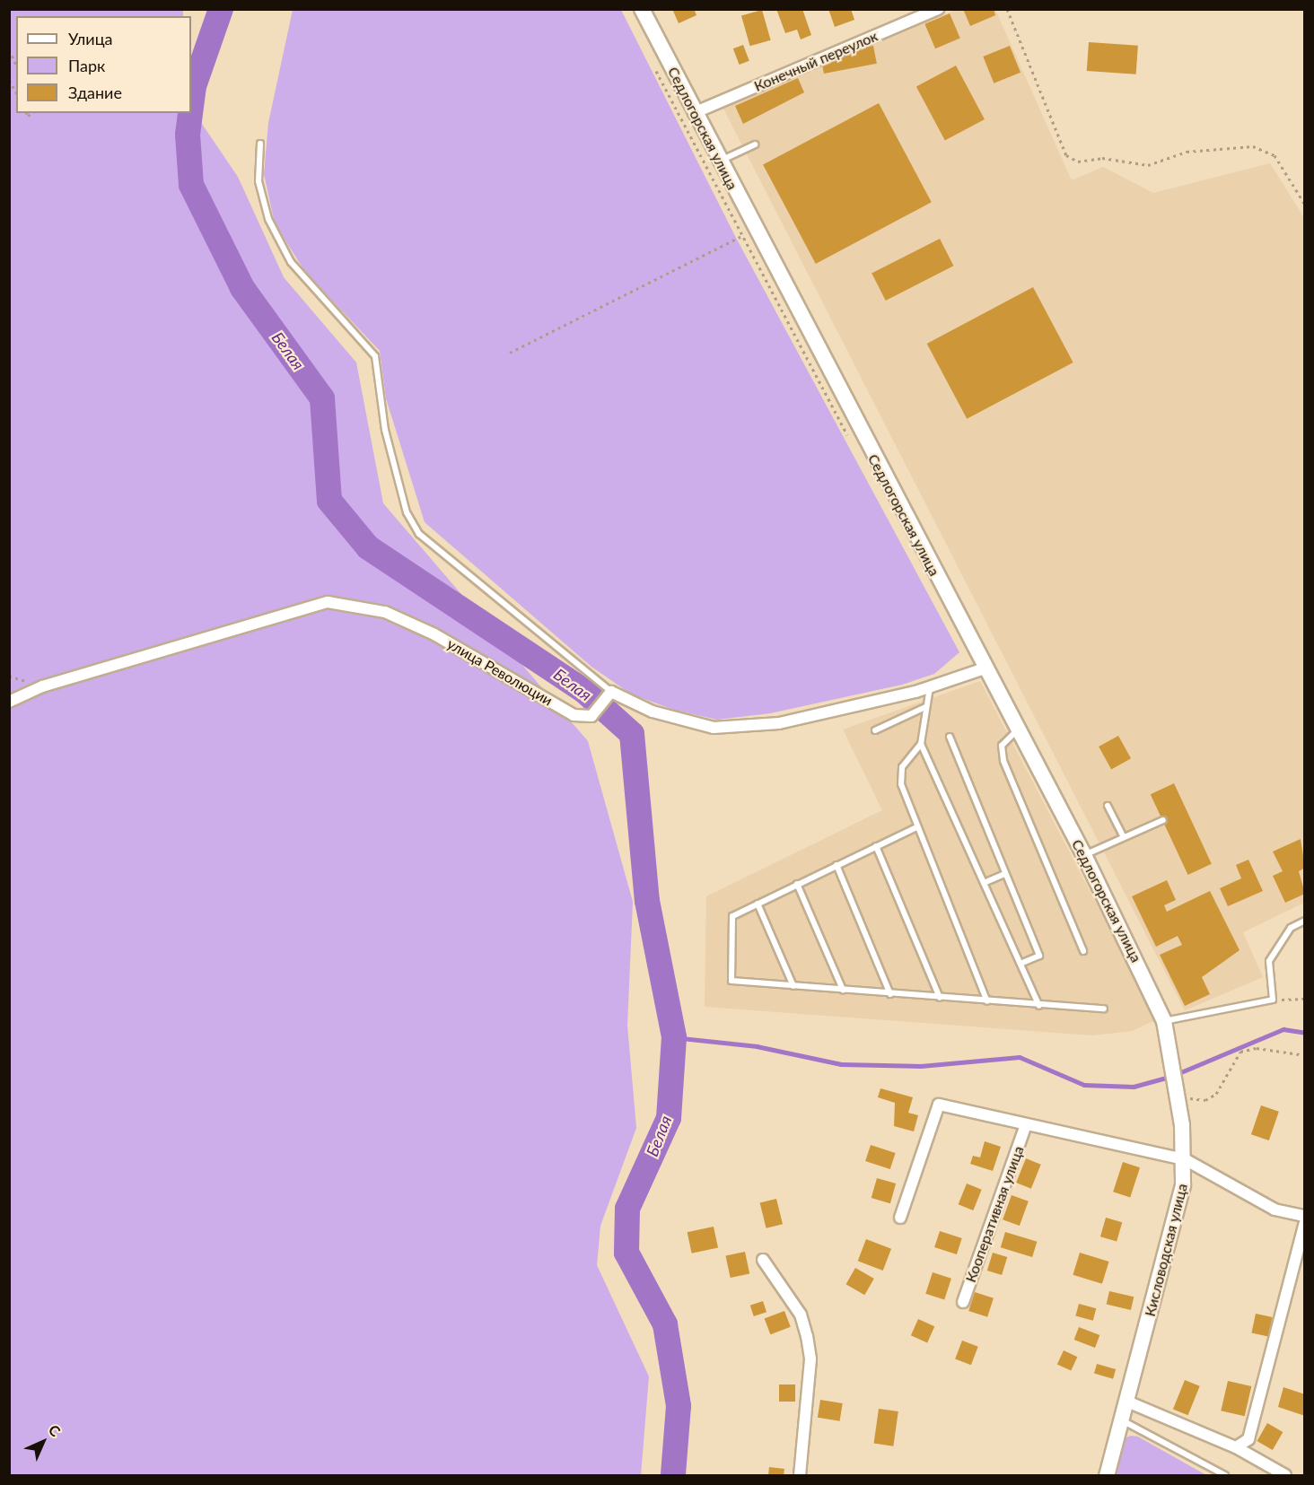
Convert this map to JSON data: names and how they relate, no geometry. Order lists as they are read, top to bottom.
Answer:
{
  "streets": {
    "street": [
      "Конечный переулок",
      "Седлогорская улица",
      "улица Революции",
      "Кооперативная улица",
      "Кисловодская улица"
    ]
  },
  "crossings": [
    ["Конечный переулок", "Седлогорская улица"],
    ["Седлогорская улица", "Кисловодская улица"],
    ["Кооперативная улица", "Кисловодская улица"]
  ],
  "water": ["Белая"],
  "legend": ["Улица", "Парк", "Здание"],
  "north": "top right"
}
